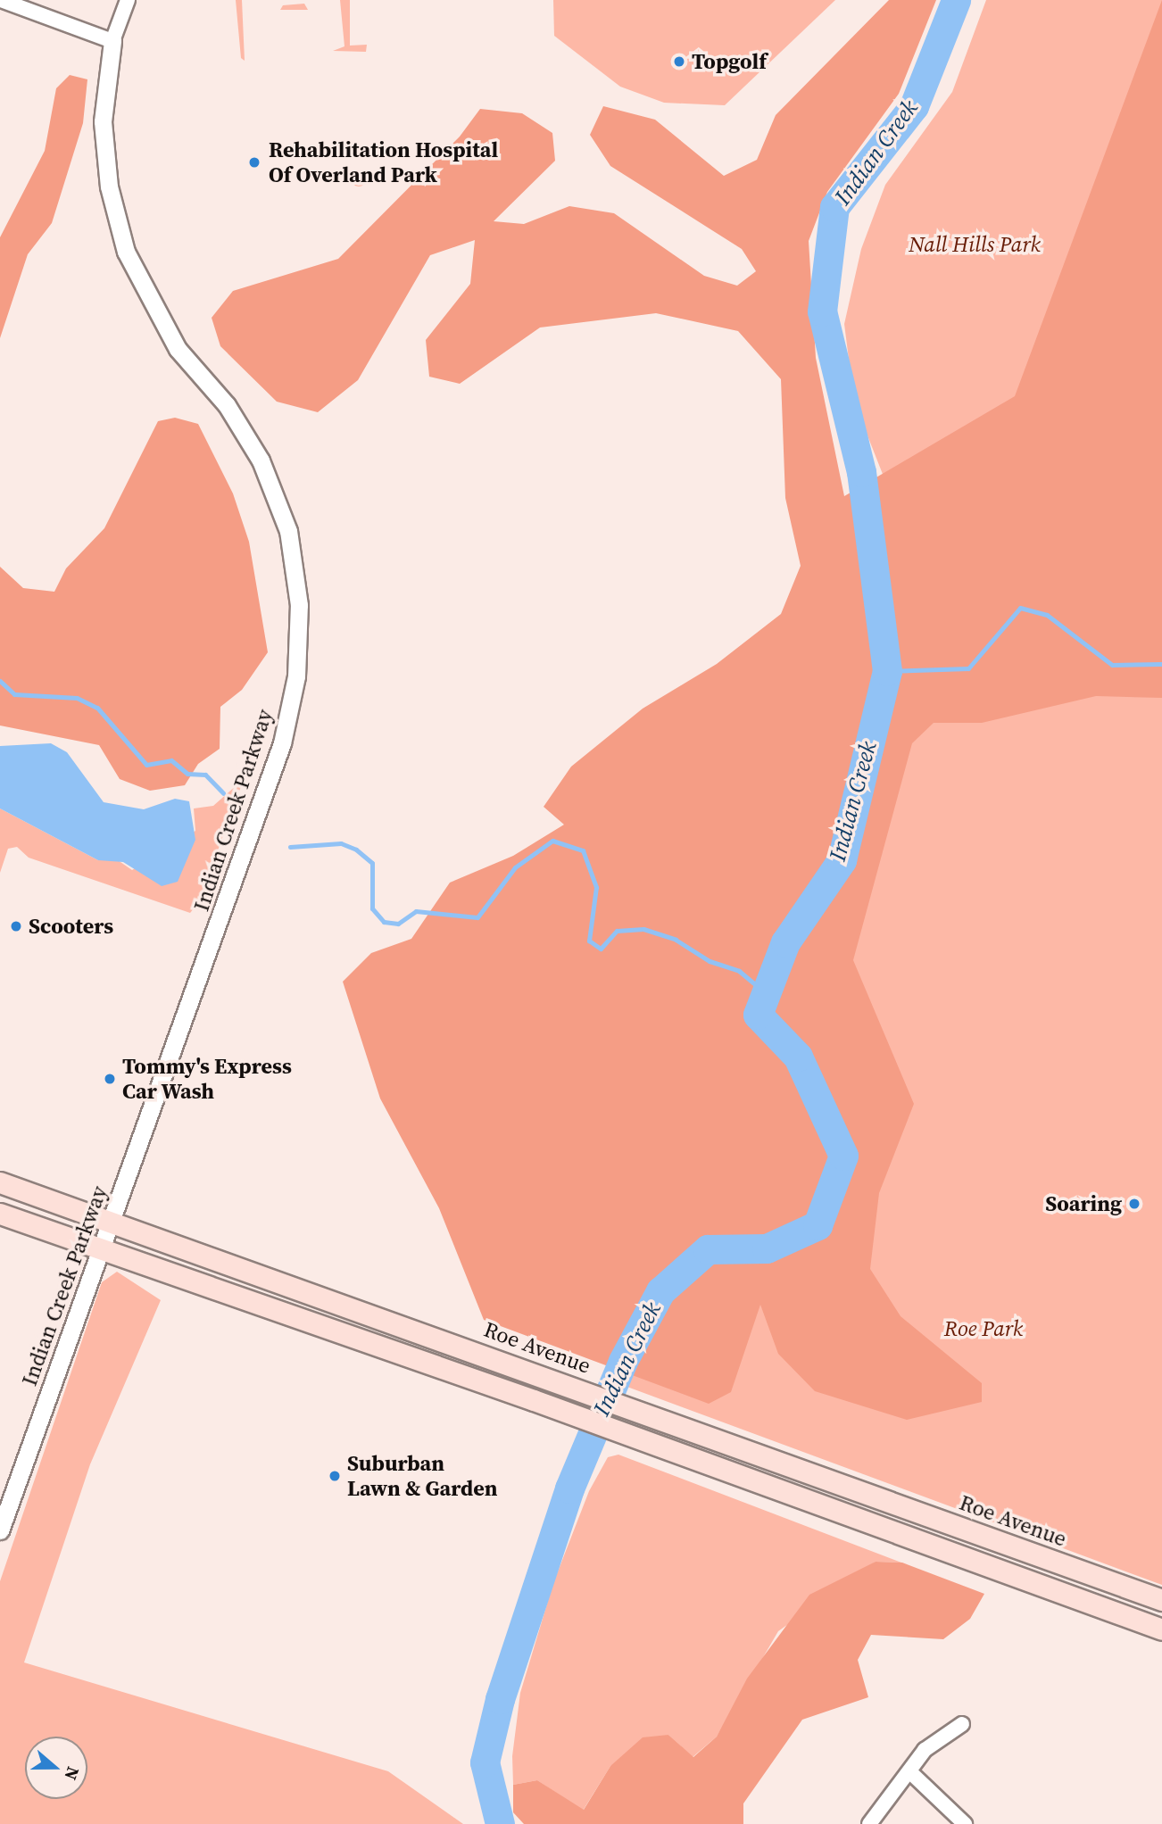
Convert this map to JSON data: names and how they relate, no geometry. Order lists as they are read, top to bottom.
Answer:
{
  "streets": {
    "main road": ["Roe Avenue"],
    "street": ["Indian Creek Parkway"]
  },
  "crossings": [
    ["Indian Creek Parkway", "Roe Avenue"]
  ],
  "water": ["Indian Creek"],
  "parks": ["Nall Hills Park", "Roe Park"],
  "places": [
    "Topgolf",
    "Rehabilitation Hospital Of Overland Park",
    "Scooters",
    "Tommy's Express Car Wash",
    "Soaring",
    "Suburban Lawn & Garden"
  ],
  "north": "right"
}
